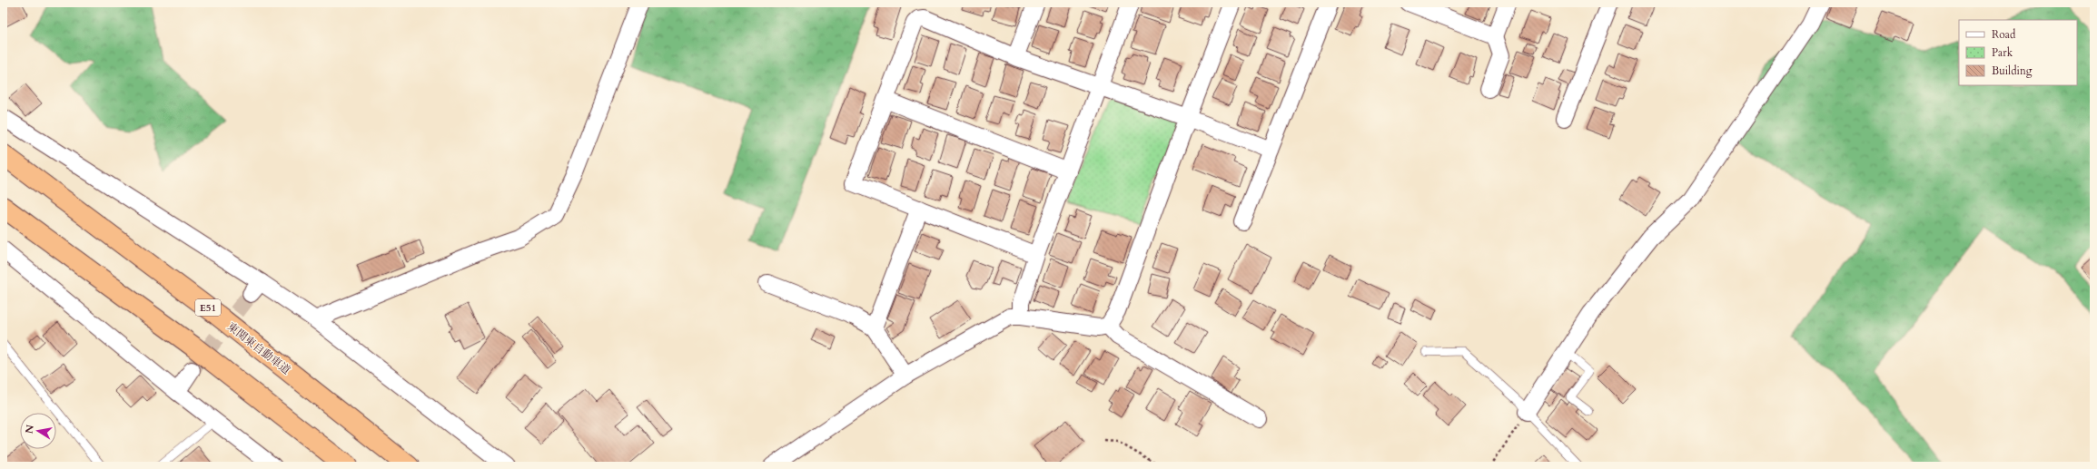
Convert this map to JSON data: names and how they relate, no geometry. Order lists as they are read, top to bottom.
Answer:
{
  "streets": {
    "highway": ["E51", "東関東自動車道"]
  },
  "legend": ["Road", "Park", "Building"],
  "north": "left"
}
